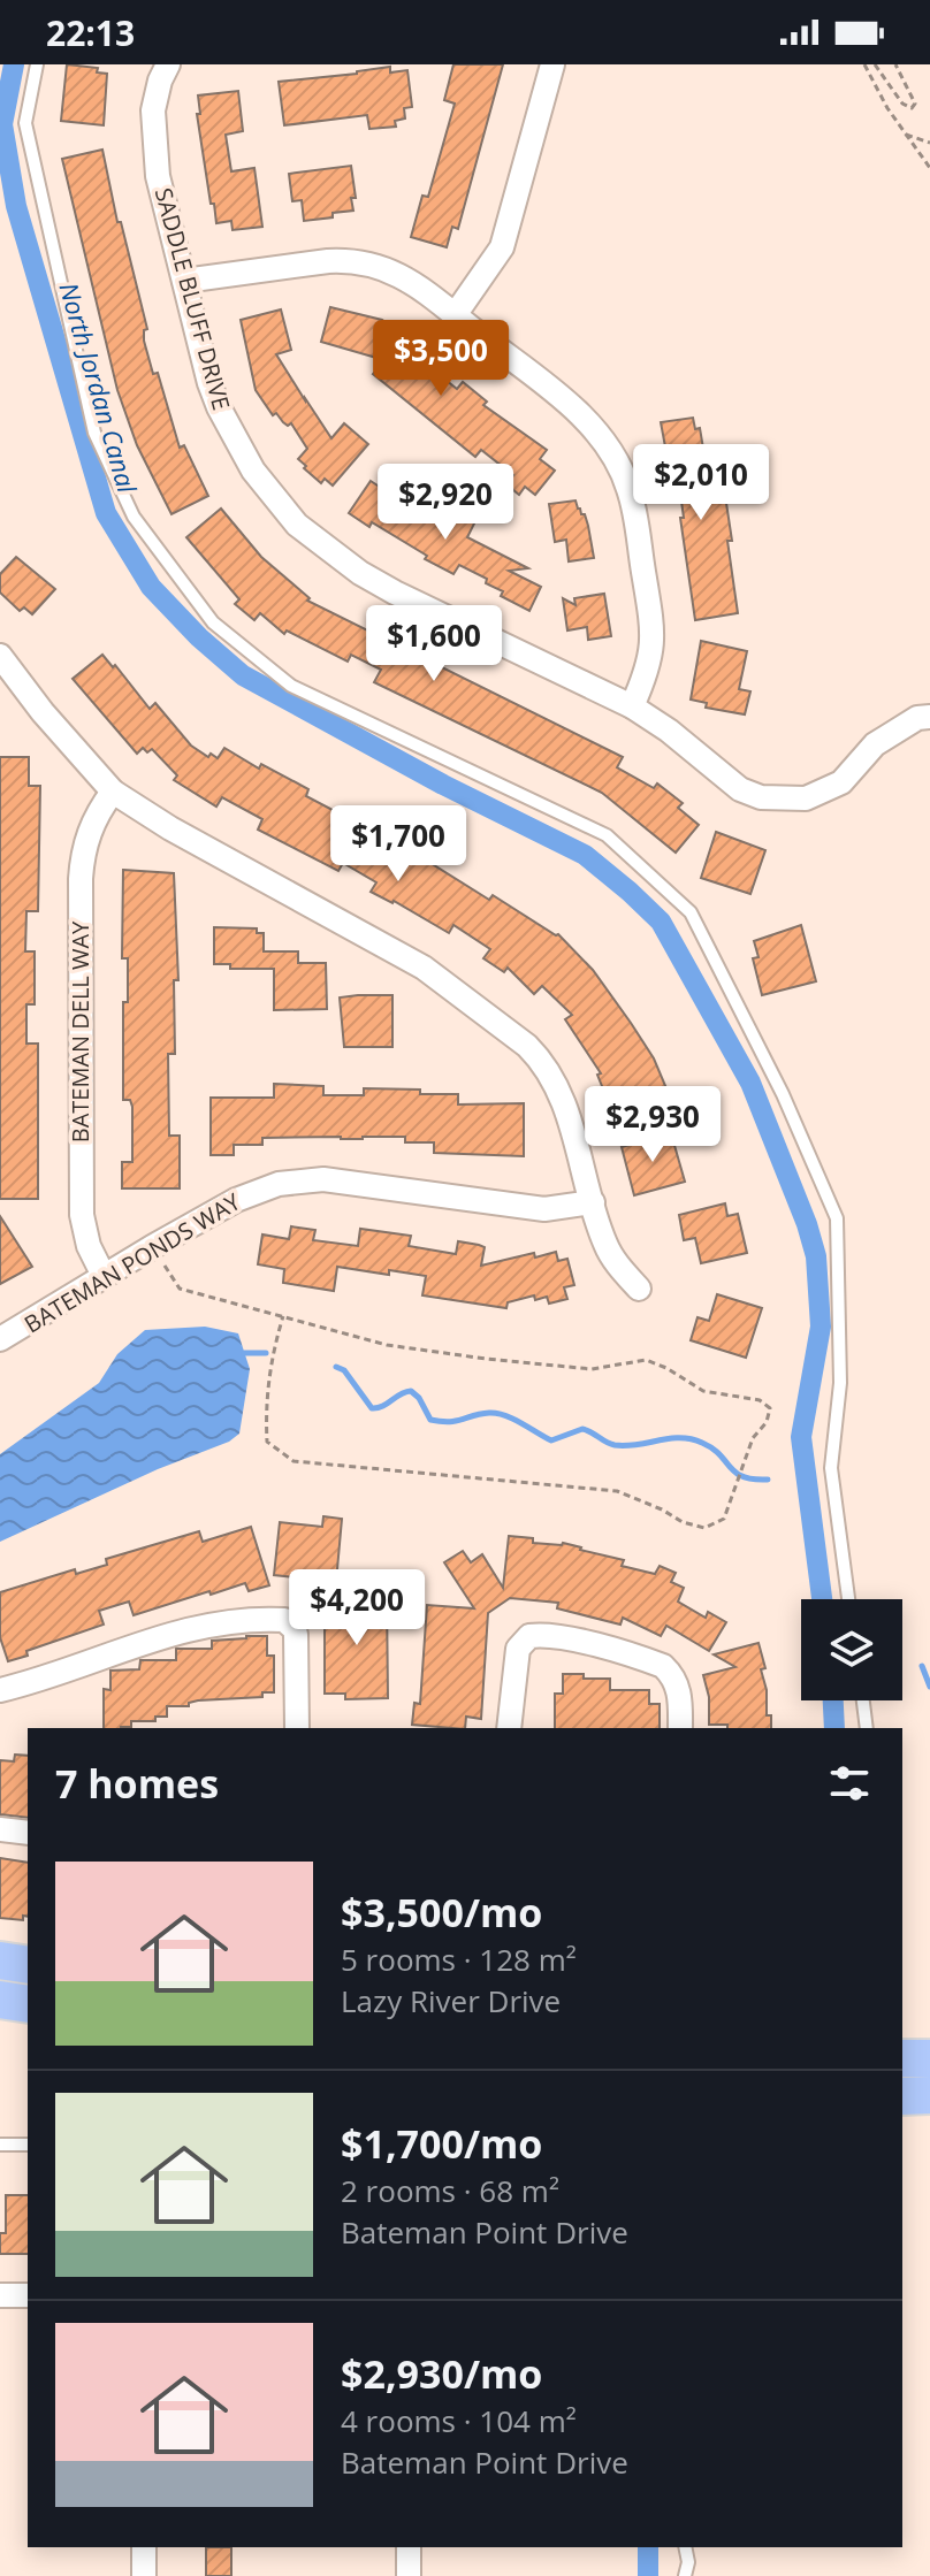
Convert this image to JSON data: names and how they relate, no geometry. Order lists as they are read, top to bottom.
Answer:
{
  "streets": {
    "street": ["SADDLE BLUFF DRIVE", "BATEMAN DELL WAY", "BATEMAN PONDS WAY"]
  },
  "crossings": [
    ["BATEMAN DELL WAY", "BATEMAN PONDS WAY"]
  ],
  "water": ["North Jordan Canal"],
  "page": {
    "status": "22:13",
    "price": [
      "$3,500",
      "$2,010",
      "$2,920",
      "$1,600",
      "$1,700",
      "$2,930",
      "$4,200"
    ],
    "heading": "7 homes",
    "list": [
      {
        "name": "$3,500/mo",
        "note": "5 rooms · 128 m² · Lazy River Drive"
      },
      {
        "name": "$1,700/mo",
        "note": "2 rooms · 68 m² · Bateman Point Drive"
      },
      {
        "name": "$2,930/mo",
        "note": "4 rooms · 104 m² · Bateman Point Drive"
      }
    ]
  }
}
